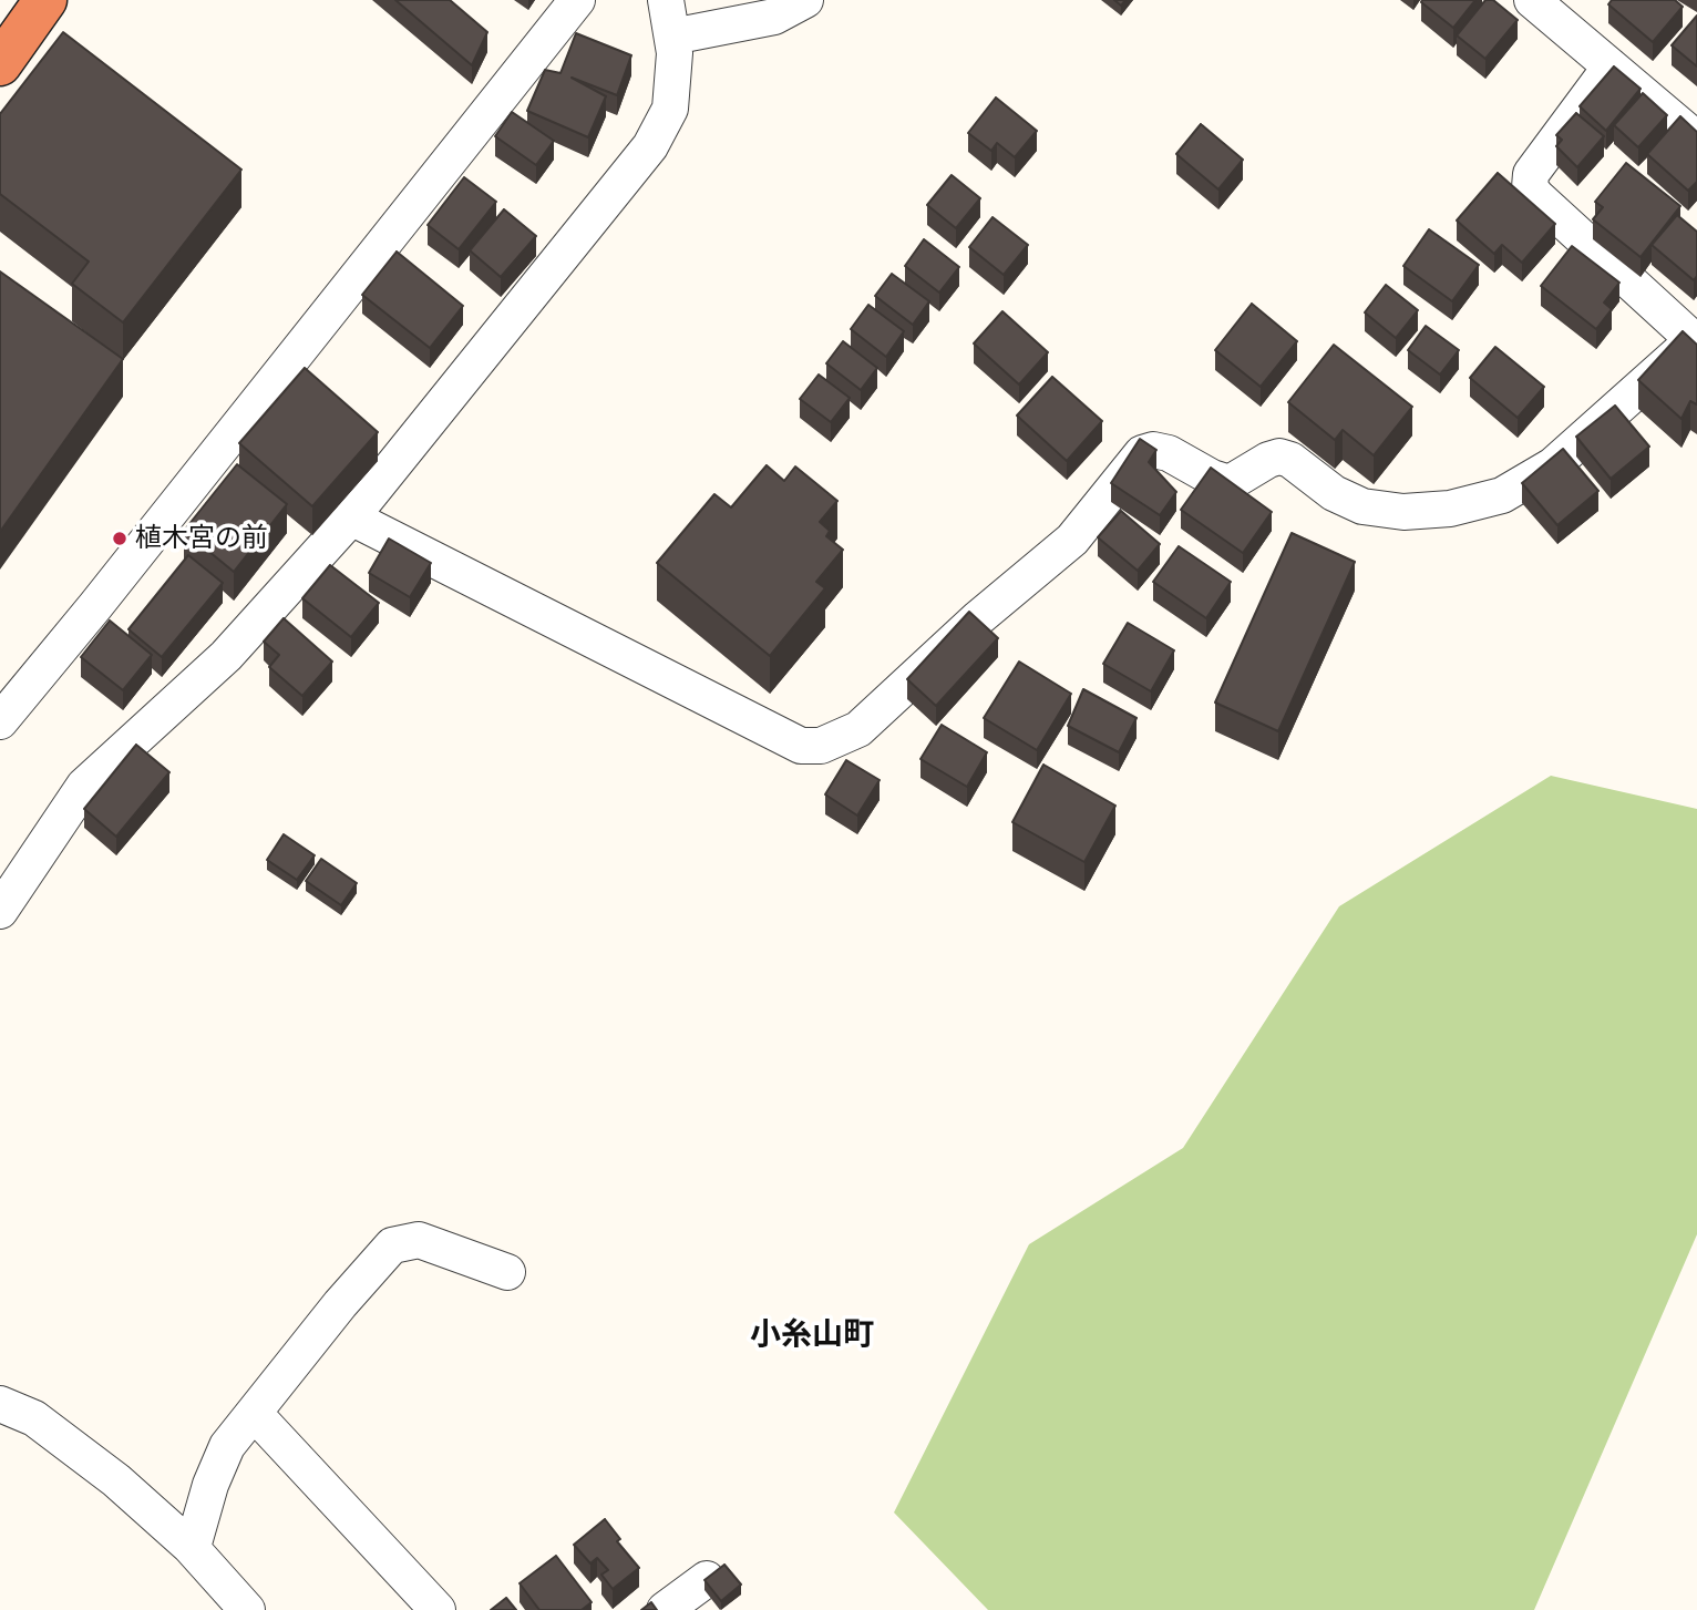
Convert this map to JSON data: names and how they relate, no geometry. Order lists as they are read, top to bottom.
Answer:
{
  "districts": ["小糸山町"],
  "places": ["植木宮の前"]
}
